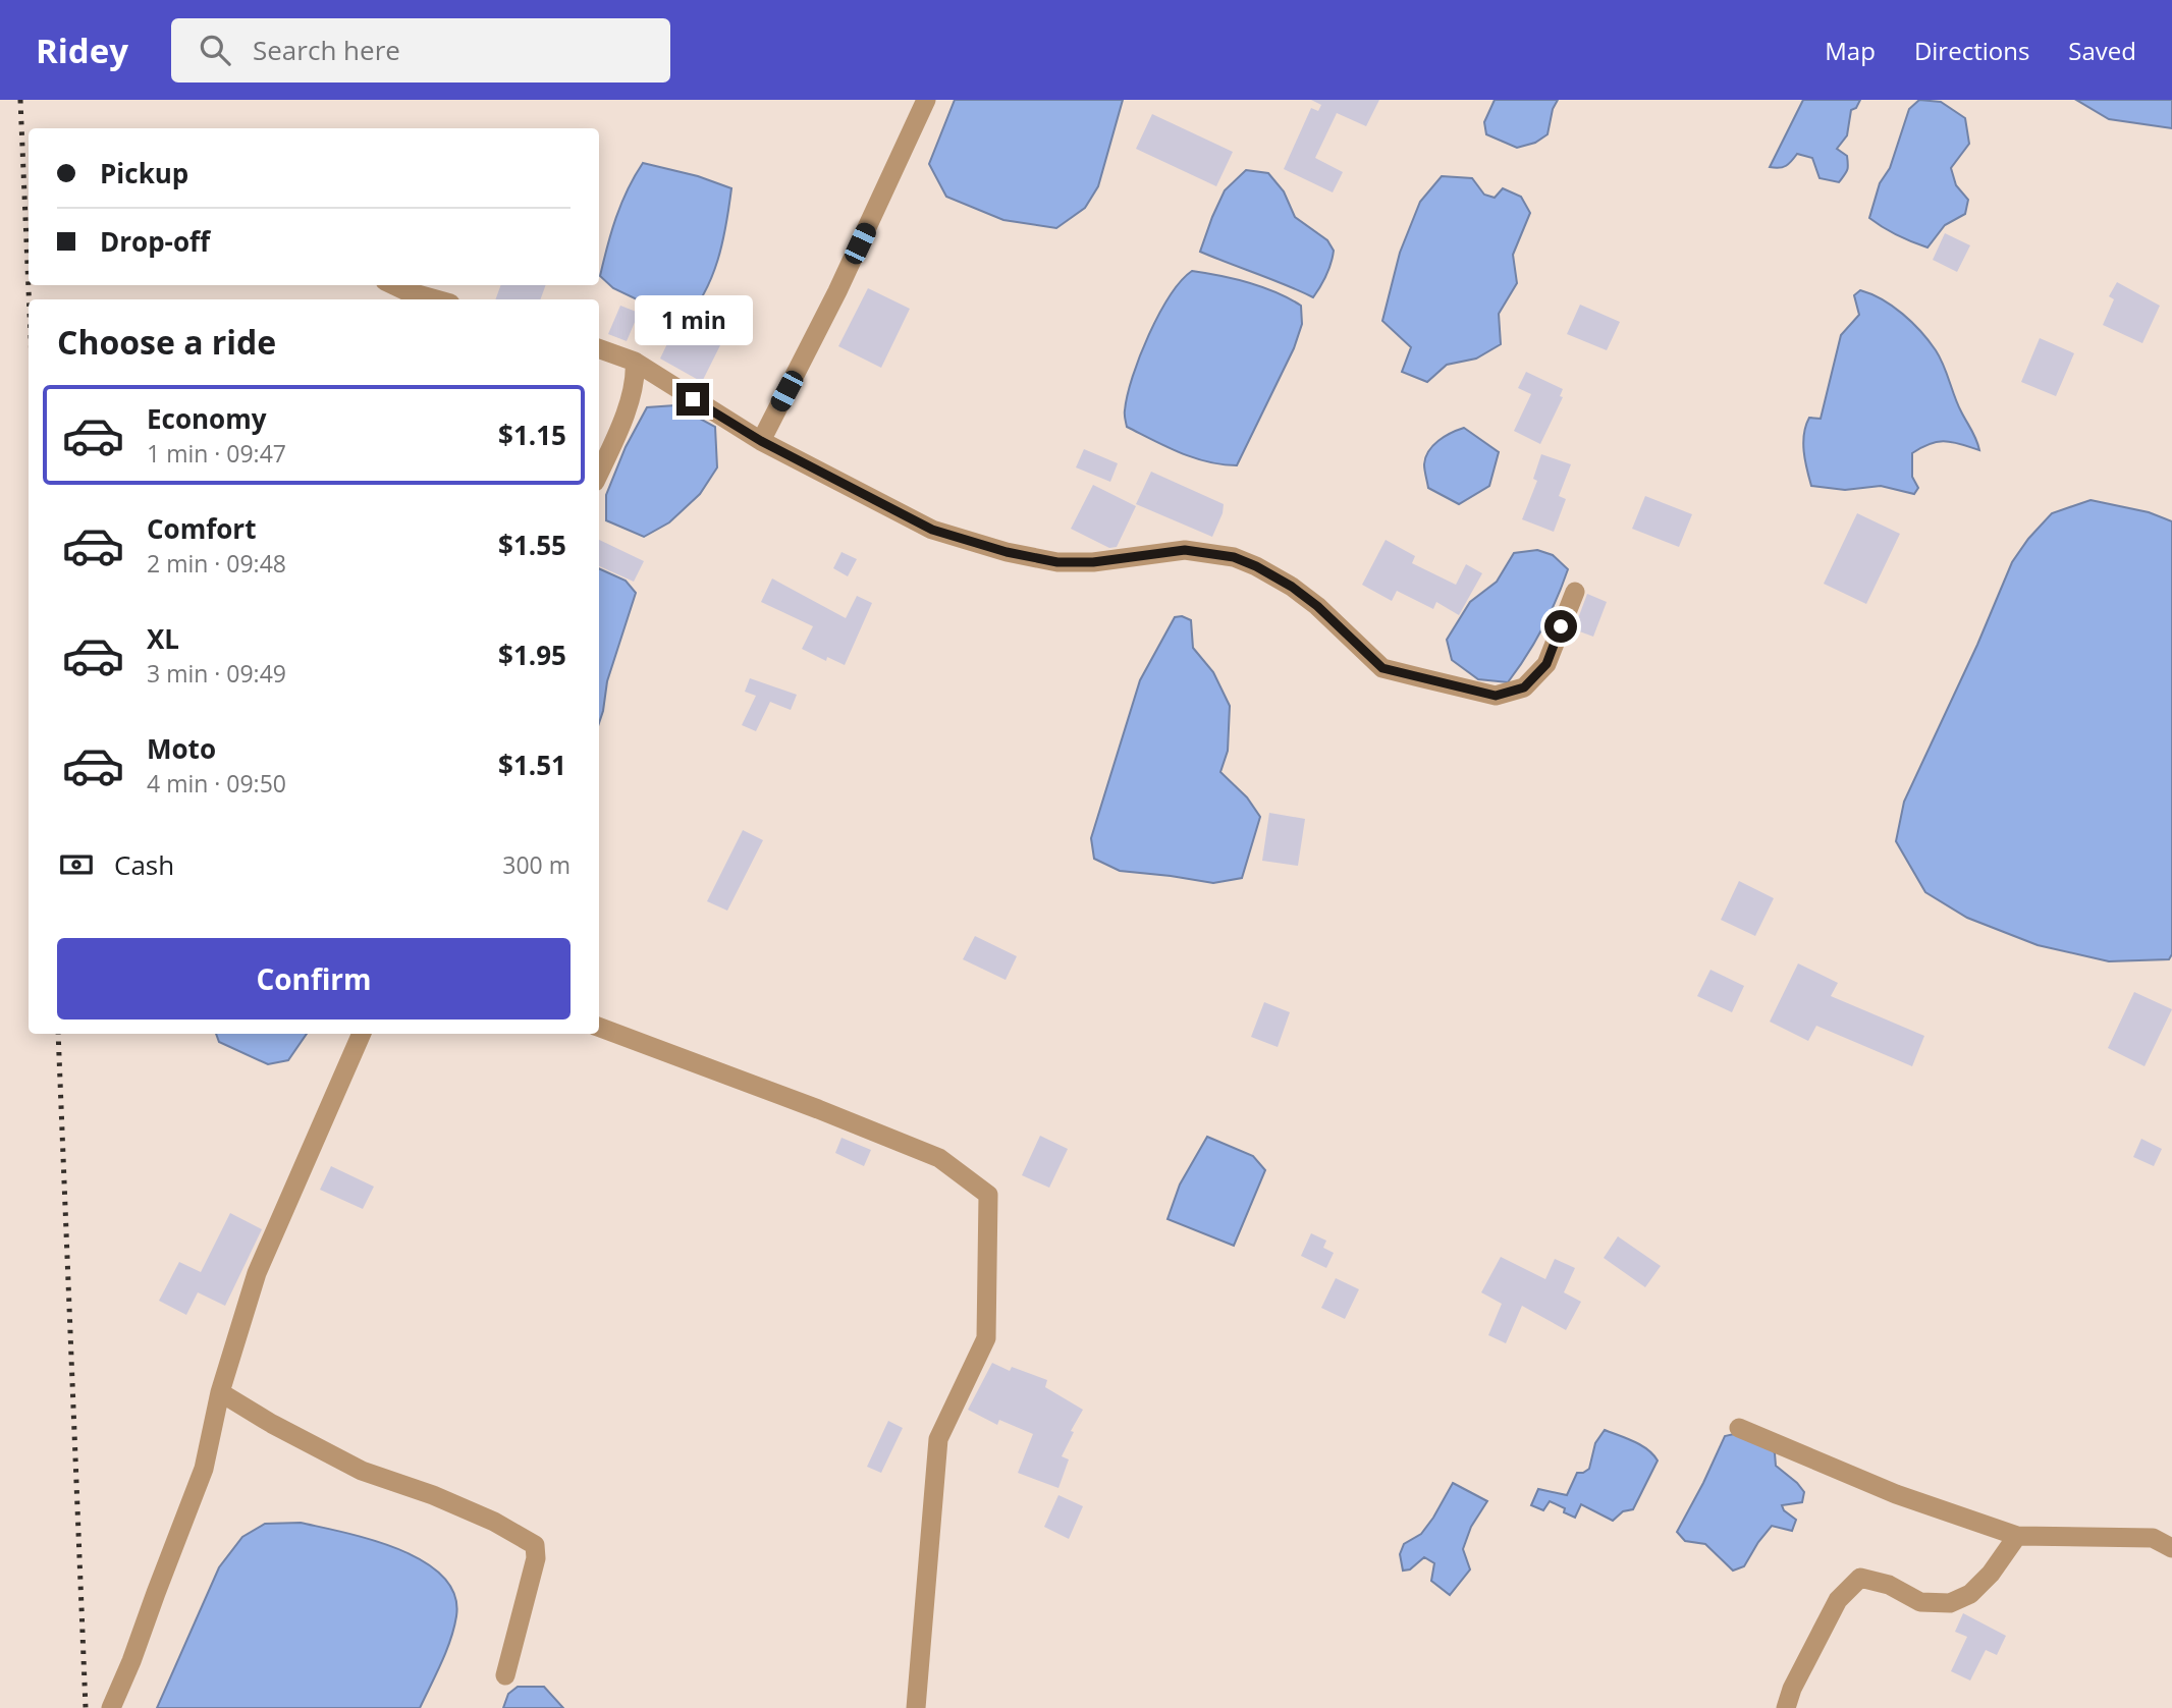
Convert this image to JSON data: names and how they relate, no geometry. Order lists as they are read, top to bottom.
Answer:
{
  "page": {
    "header": "Ridey",
    "search": "Search here",
    "nav": ["Map", "Directions", "Saved"],
    "banner": ["Pickup", "Drop-off"],
    "bubble": "1 min",
    "heading": "Choose a ride",
    "list": [
      {
        "name": "Economy",
        "note": "1 min · 09:47",
        "value": "$1.15"
      },
      {
        "name": "Comfort",
        "note": "2 min · 09:48",
        "value": "$1.55"
      },
      {
        "name": "XL",
        "note": "3 min · 09:49",
        "value": "$1.95"
      },
      {
        "name": "Moto",
        "note": "4 min · 09:50",
        "value": "$1.51"
      }
    ],
    "pay": ["Cash", "300 m"],
    "buttons": "Confirm"
  }
}
